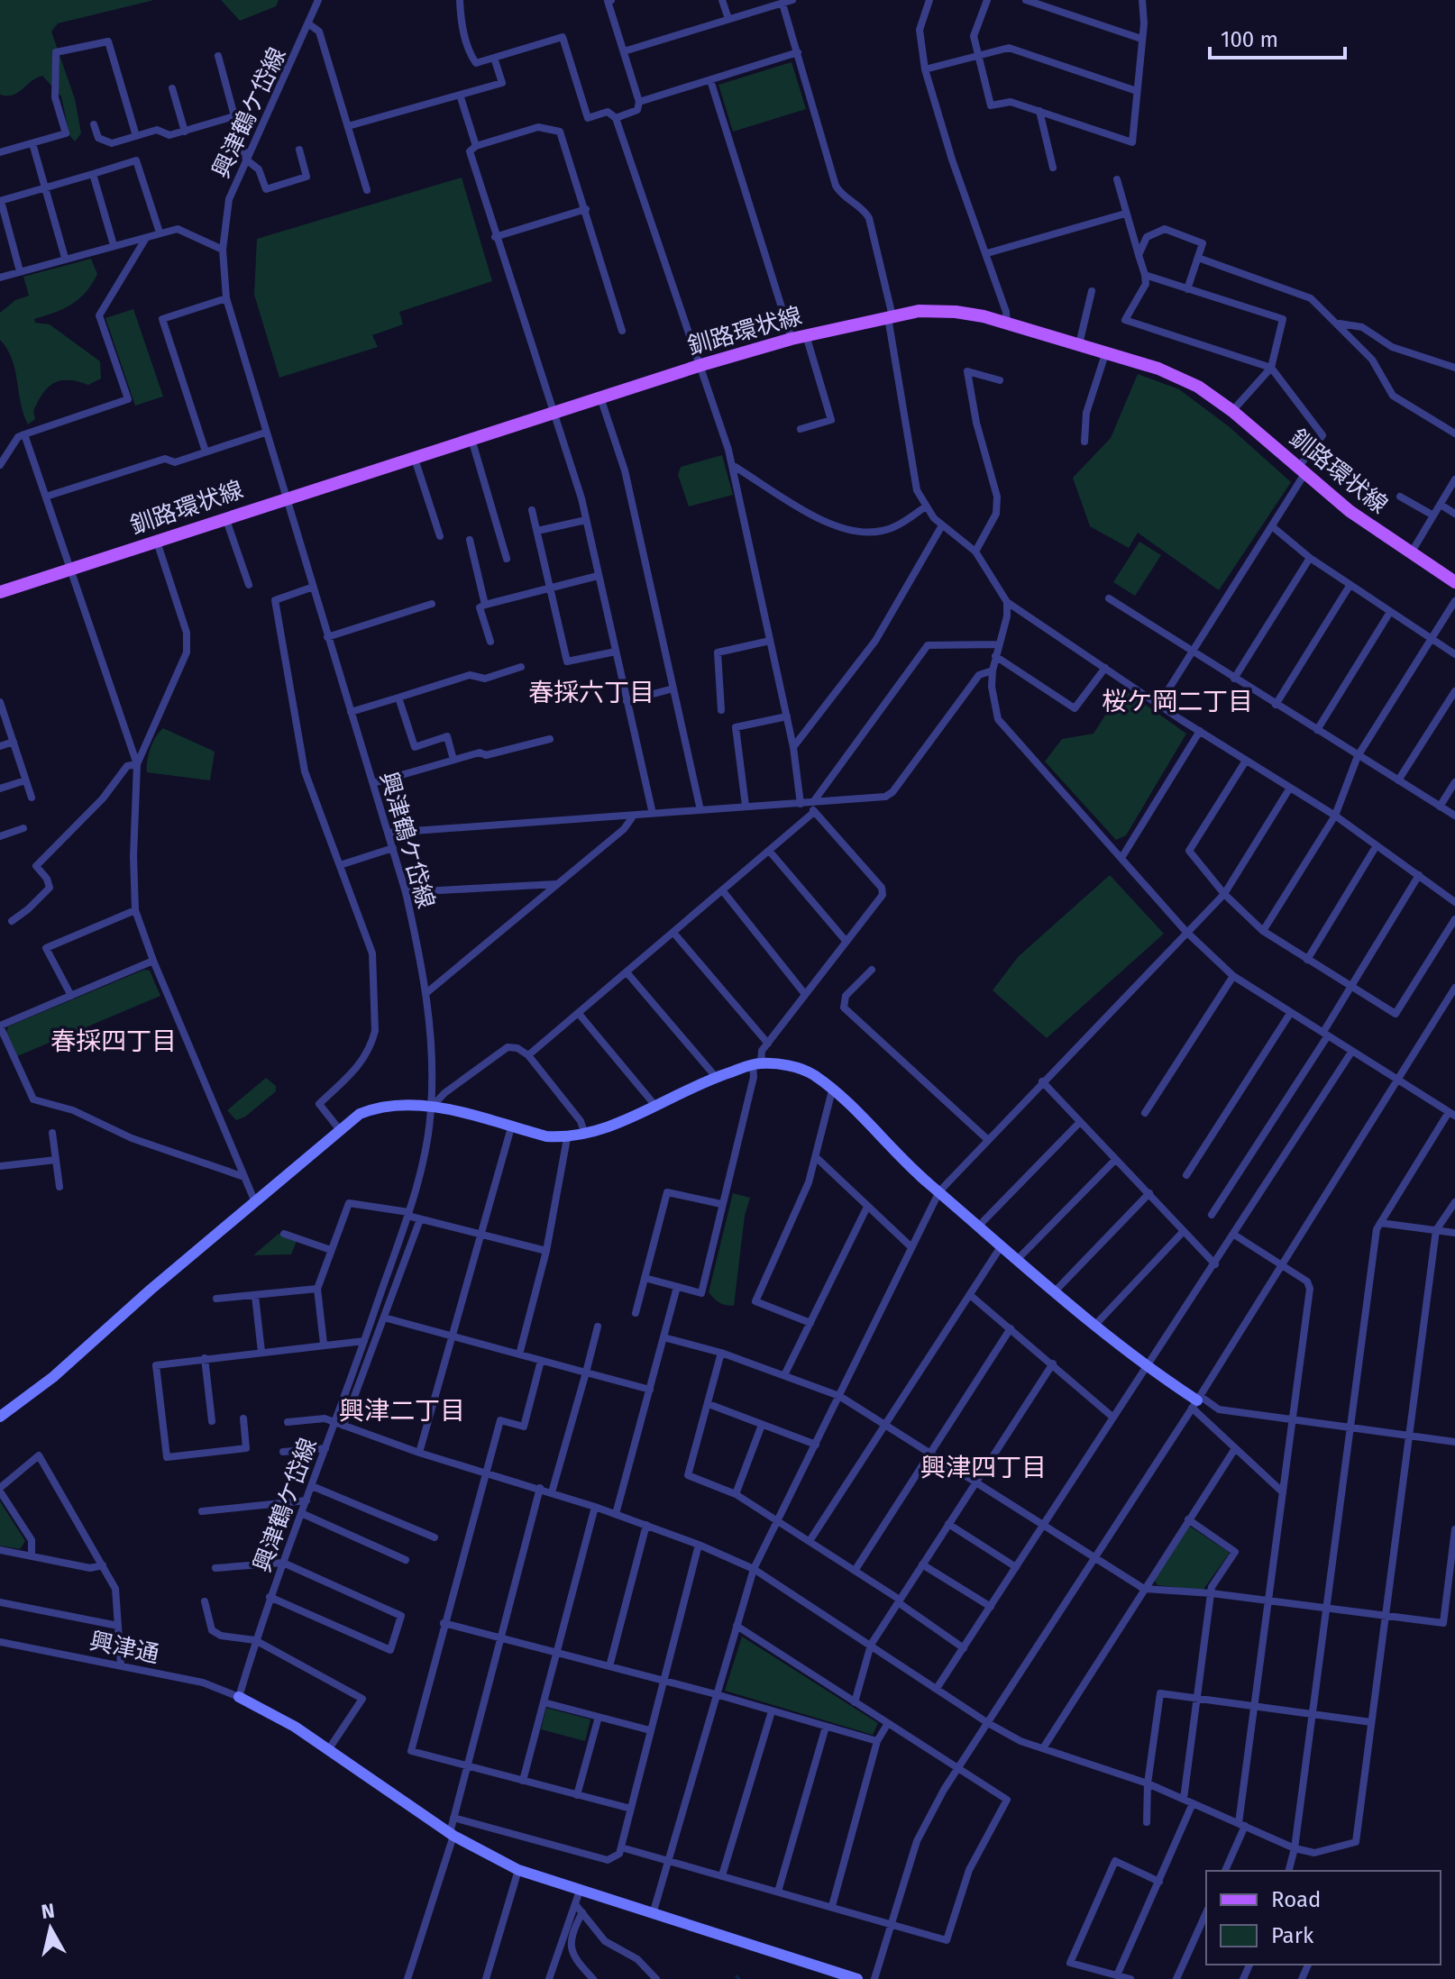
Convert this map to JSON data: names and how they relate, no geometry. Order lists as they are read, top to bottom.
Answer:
{
  "streets": {
    "main road": ["釧路環状線"],
    "street": ["興津鶴ケ岱線", "興津通"]
  },
  "crossings": [
    ["興津鶴ケ岱線", "釧路環状線"],
    ["興津鶴ケ岱線", "興津通"]
  ],
  "districts": [
    "春採六丁目",
    "桜ケ岡二丁目",
    "春採四丁目",
    "興津二丁目",
    "興津四丁目"
  ],
  "legend": ["Road", "Park"],
  "scale_bar": "100 m",
  "north": "top"
}
